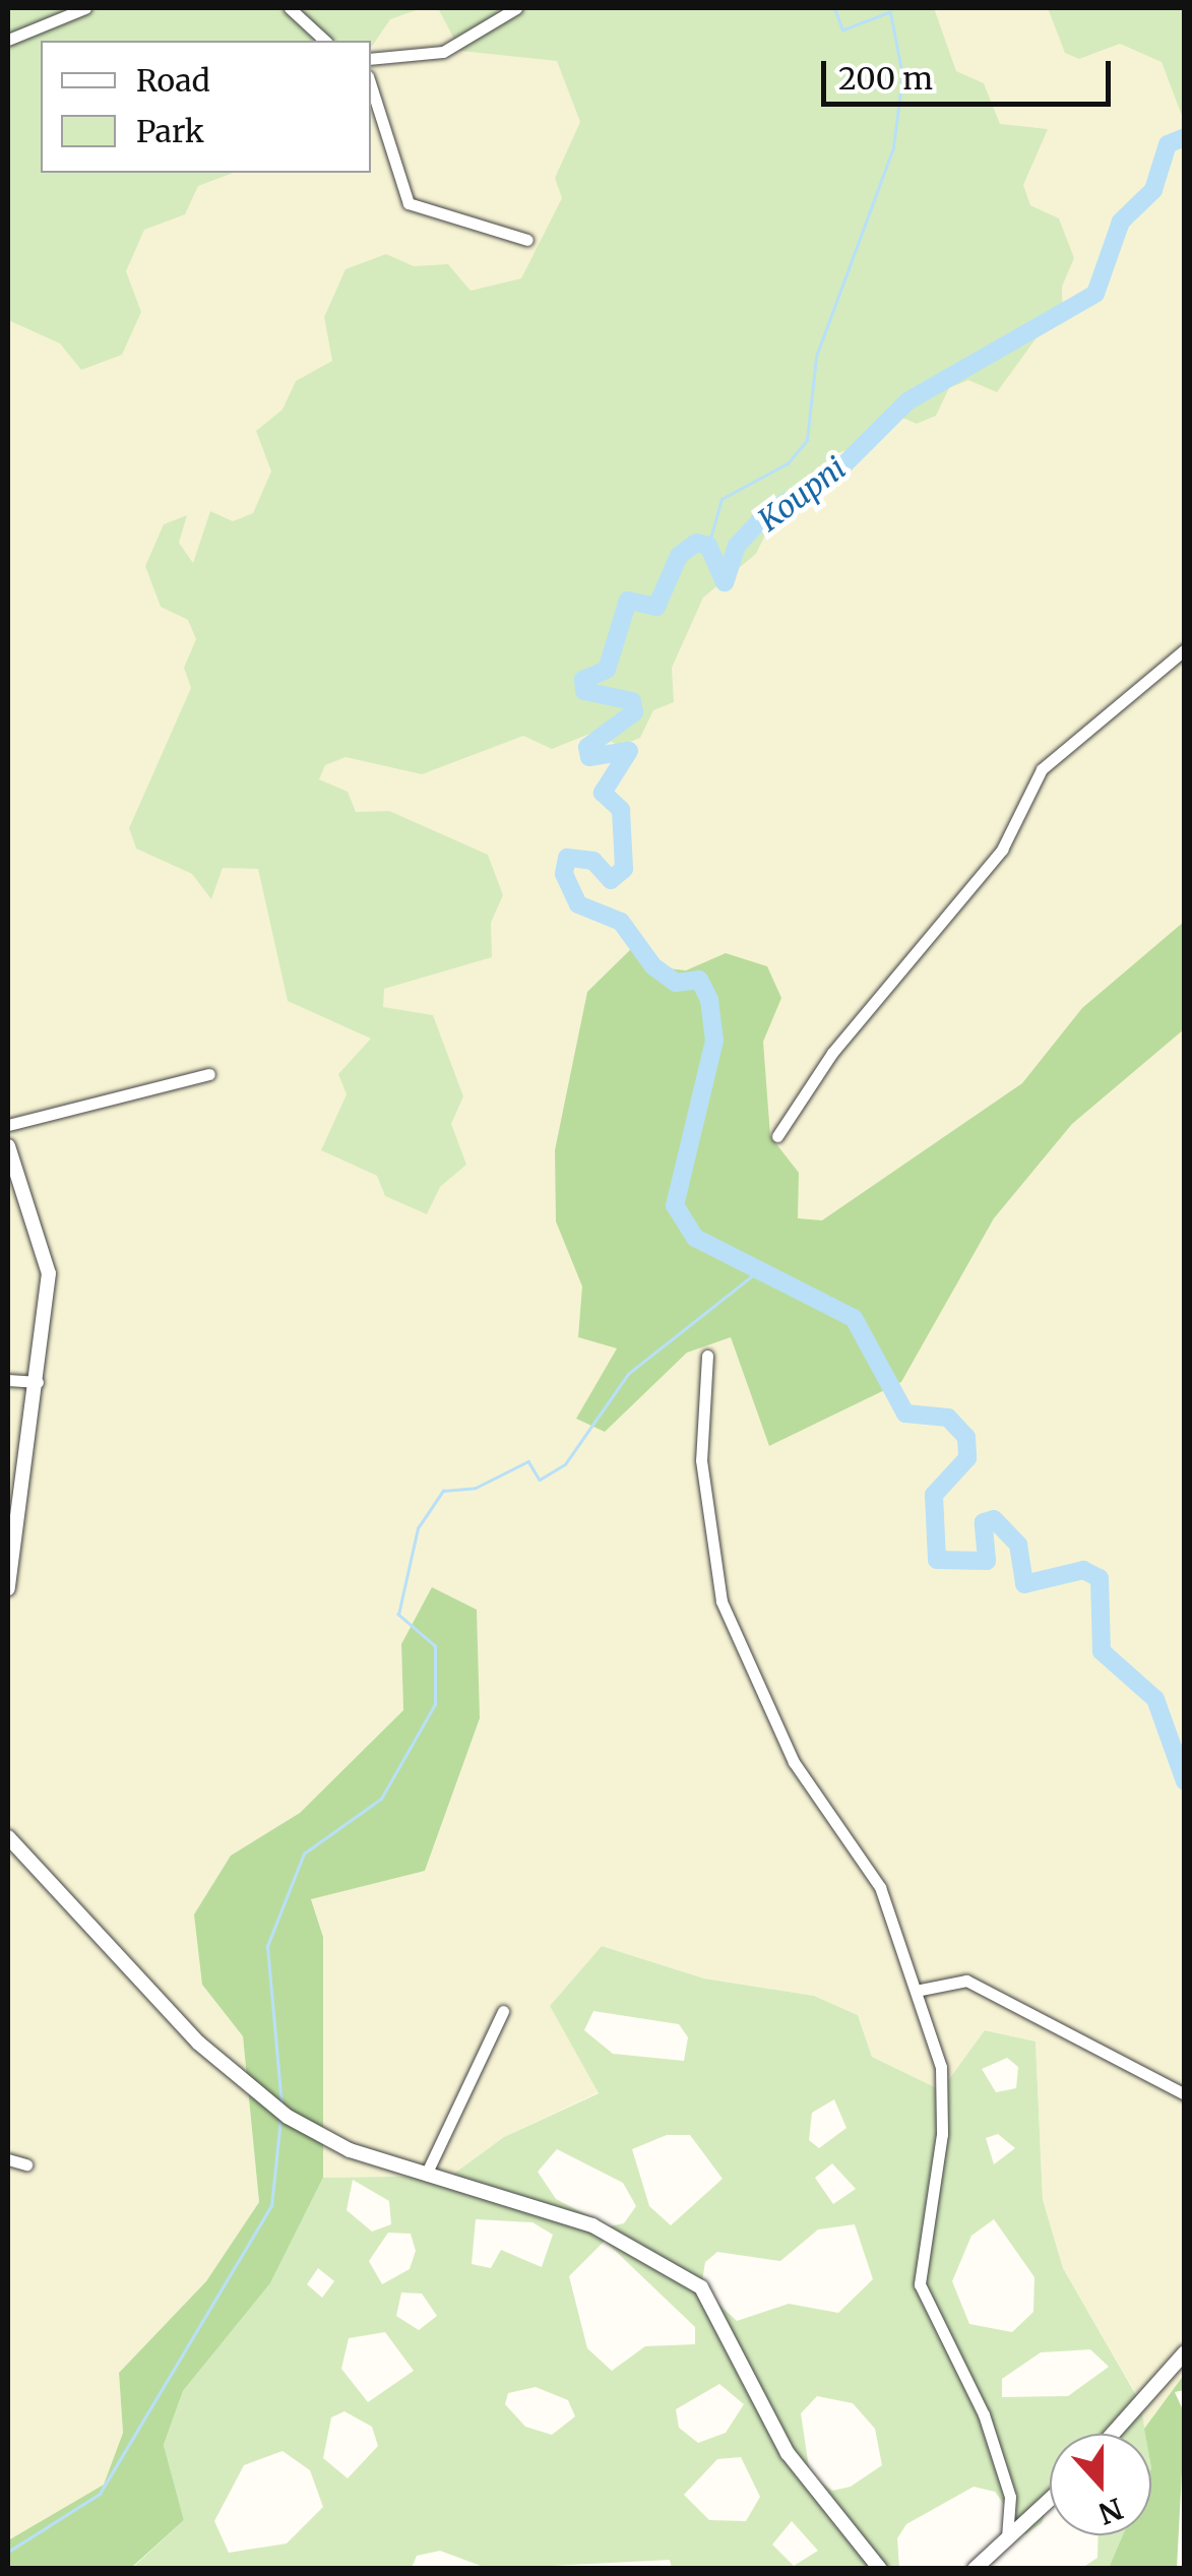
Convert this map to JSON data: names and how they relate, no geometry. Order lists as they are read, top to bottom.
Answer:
{
  "water": ["Koupni"],
  "legend": ["Road", "Park"],
  "scale_bar": "200 m",
  "north": "bottom"
}
